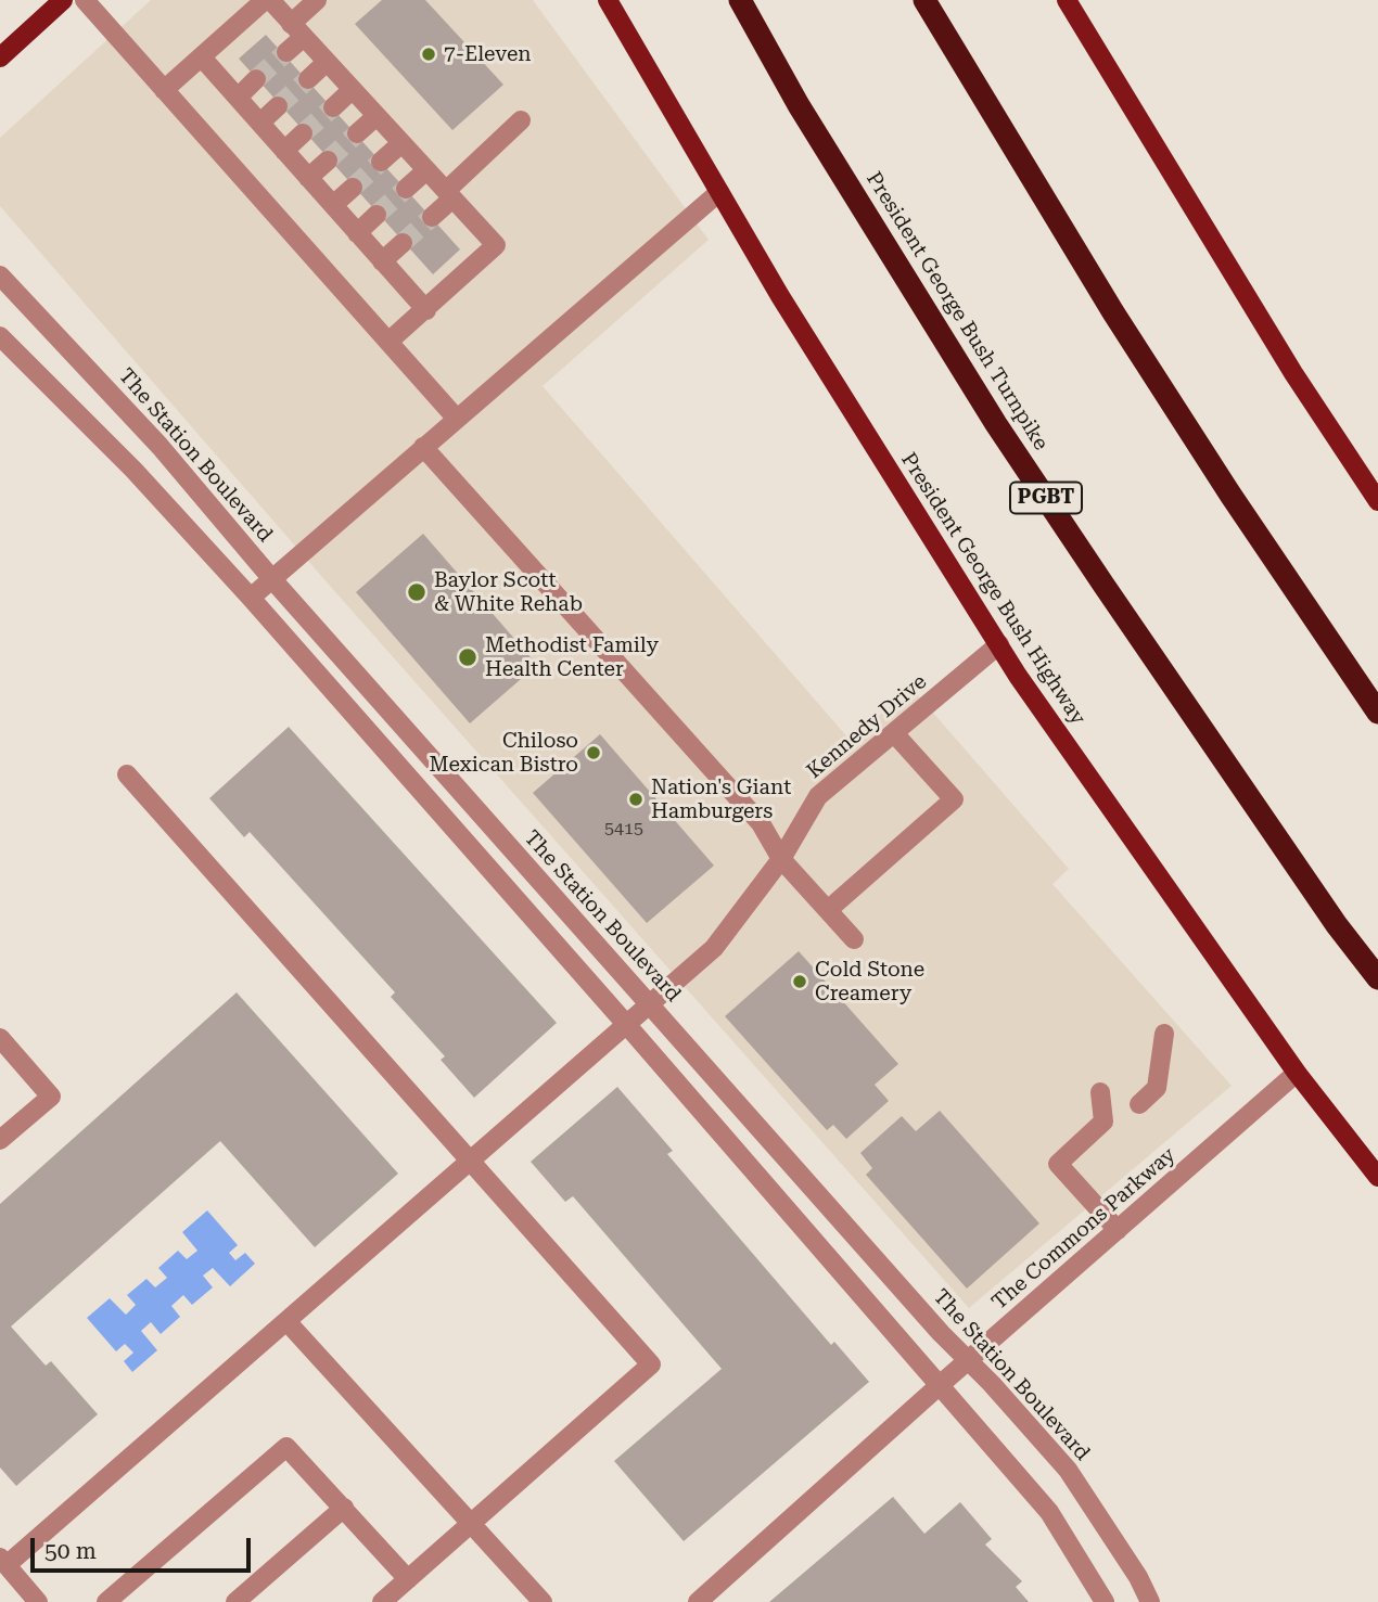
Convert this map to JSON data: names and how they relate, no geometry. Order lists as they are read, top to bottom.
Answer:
{
  "streets": {
    "highway": ["President George Bush Turnpike", "PGBT"],
    "main road": ["President George Bush Highway"],
    "street": ["The Station Boulevard", "Kennedy Drive", "The Commons Parkway"]
  },
  "crossings": [
    ["The Station Boulevard", "Kennedy Drive"],
    ["The Station Boulevard", "The Commons Parkway"],
    ["President George Bush Highway", "Kennedy Drive"],
    ["President George Bush Highway", "The Commons Parkway"]
  ],
  "places": [
    "7-Eleven",
    "Baylor Scott & White Rehab",
    "Methodist Family Health Center",
    "Chiloso Mexican Bistro",
    "Nation's Giant Hamburgers",
    "Cold Stone Creamery"
  ],
  "house_numbers": ["5415"],
  "scale_bar": "50 m"
}
